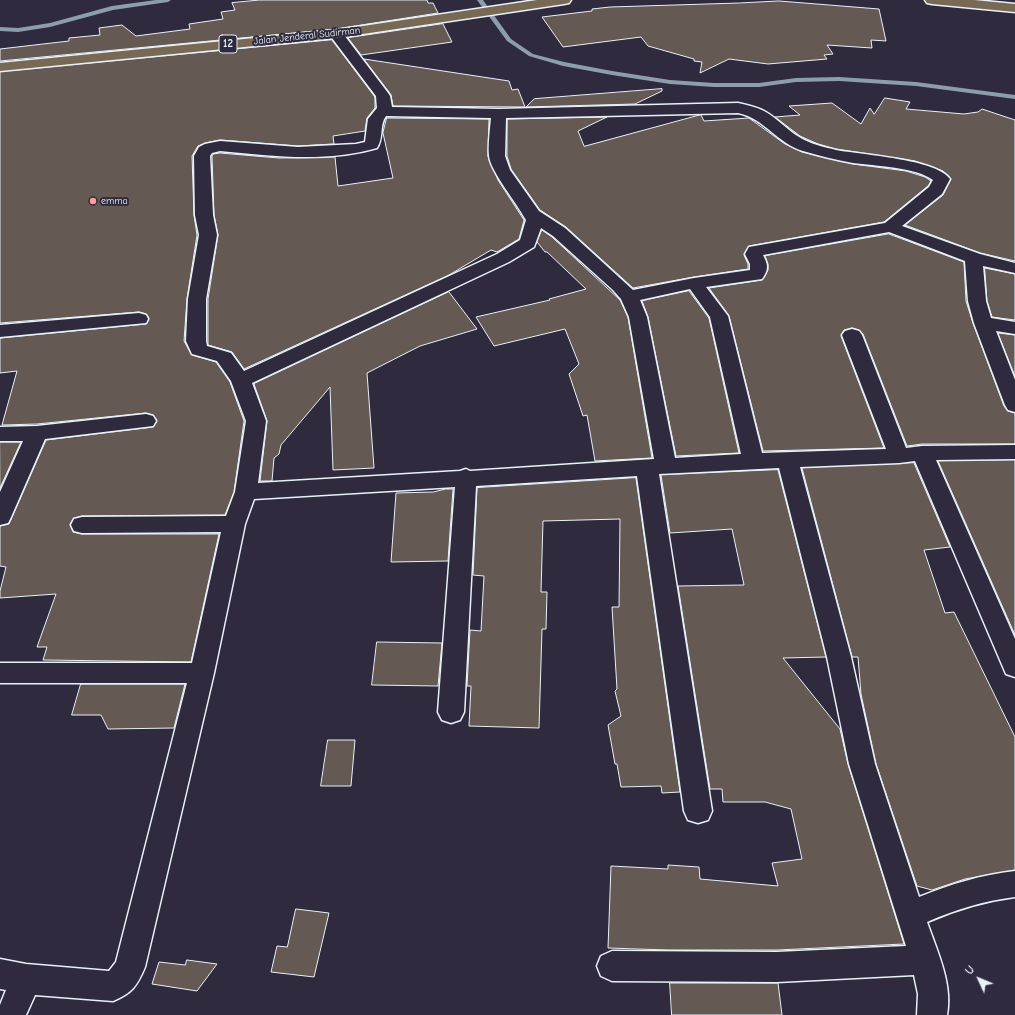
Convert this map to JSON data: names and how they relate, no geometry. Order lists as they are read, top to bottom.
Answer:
{
  "streets": {
    "highway": ["Jalan Jenderal Sudirman", "12"]
  },
  "places": ["emma"],
  "north": "top left"
}
